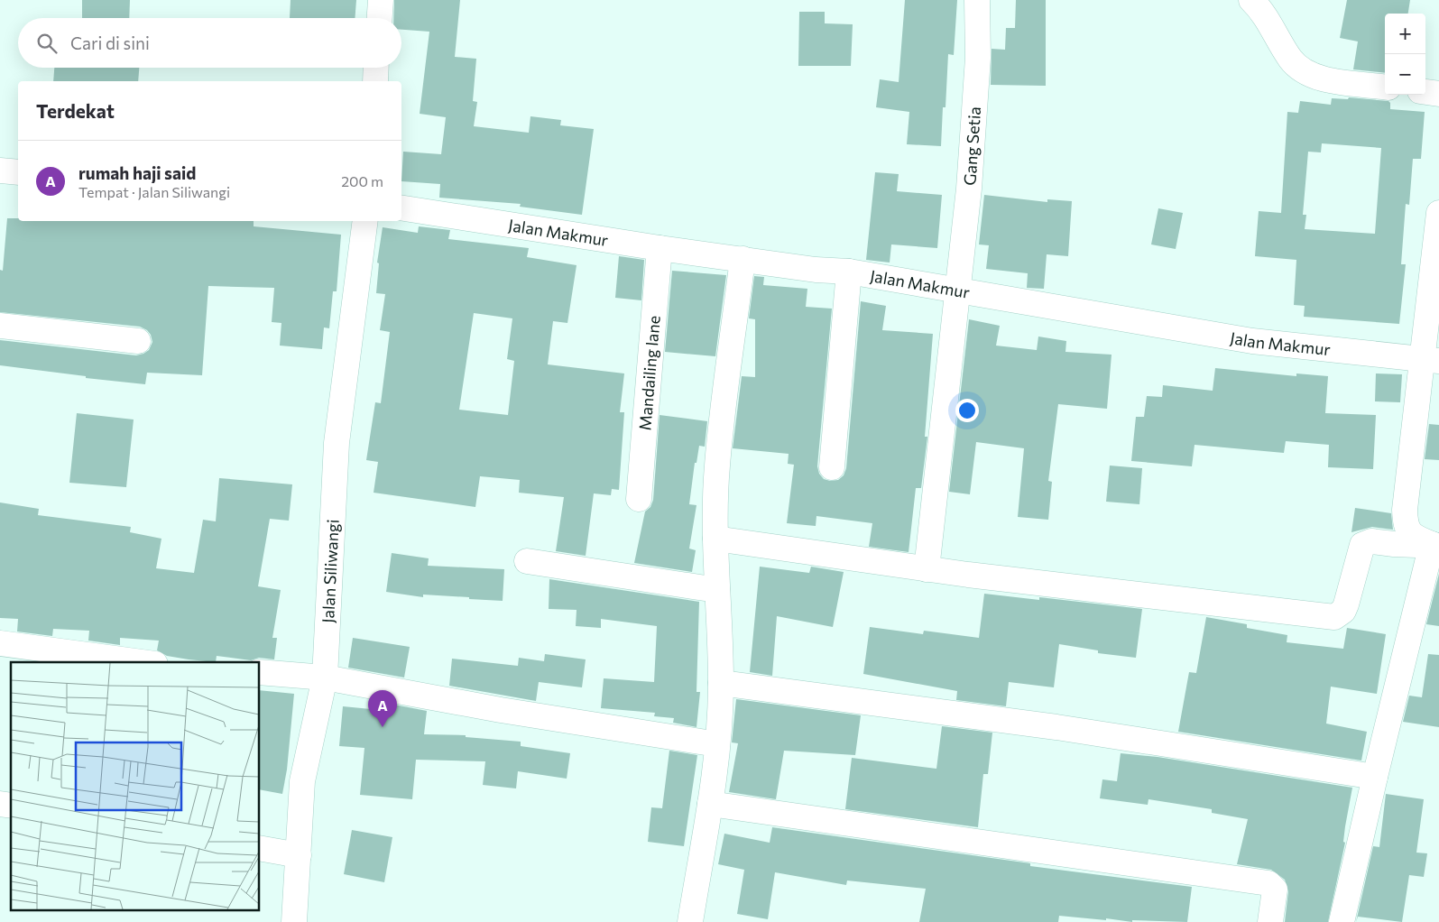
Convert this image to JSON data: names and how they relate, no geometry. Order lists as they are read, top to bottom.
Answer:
{
  "streets": {
    "street": [
      "Gang Setia",
      "Jalan Makmur",
      "Mandailing lane",
      "Jalan Siliwangi"
    ]
  },
  "crossings": [
    ["Gang Setia", "Jalan Makmur"],
    ["Jalan Makmur", "Mandailing lane"]
  ],
  "page": {
    "map_buttons": ["+", "−"],
    "search": "Cari di sini",
    "heading": "Terdekat",
    "list": [
      {
        "mark": "A",
        "name": "rumah haji said",
        "note": "Tempat · Jalan Siliwangi",
        "value": "200 m"
      }
    ],
    "pins": "A"
  }
}
